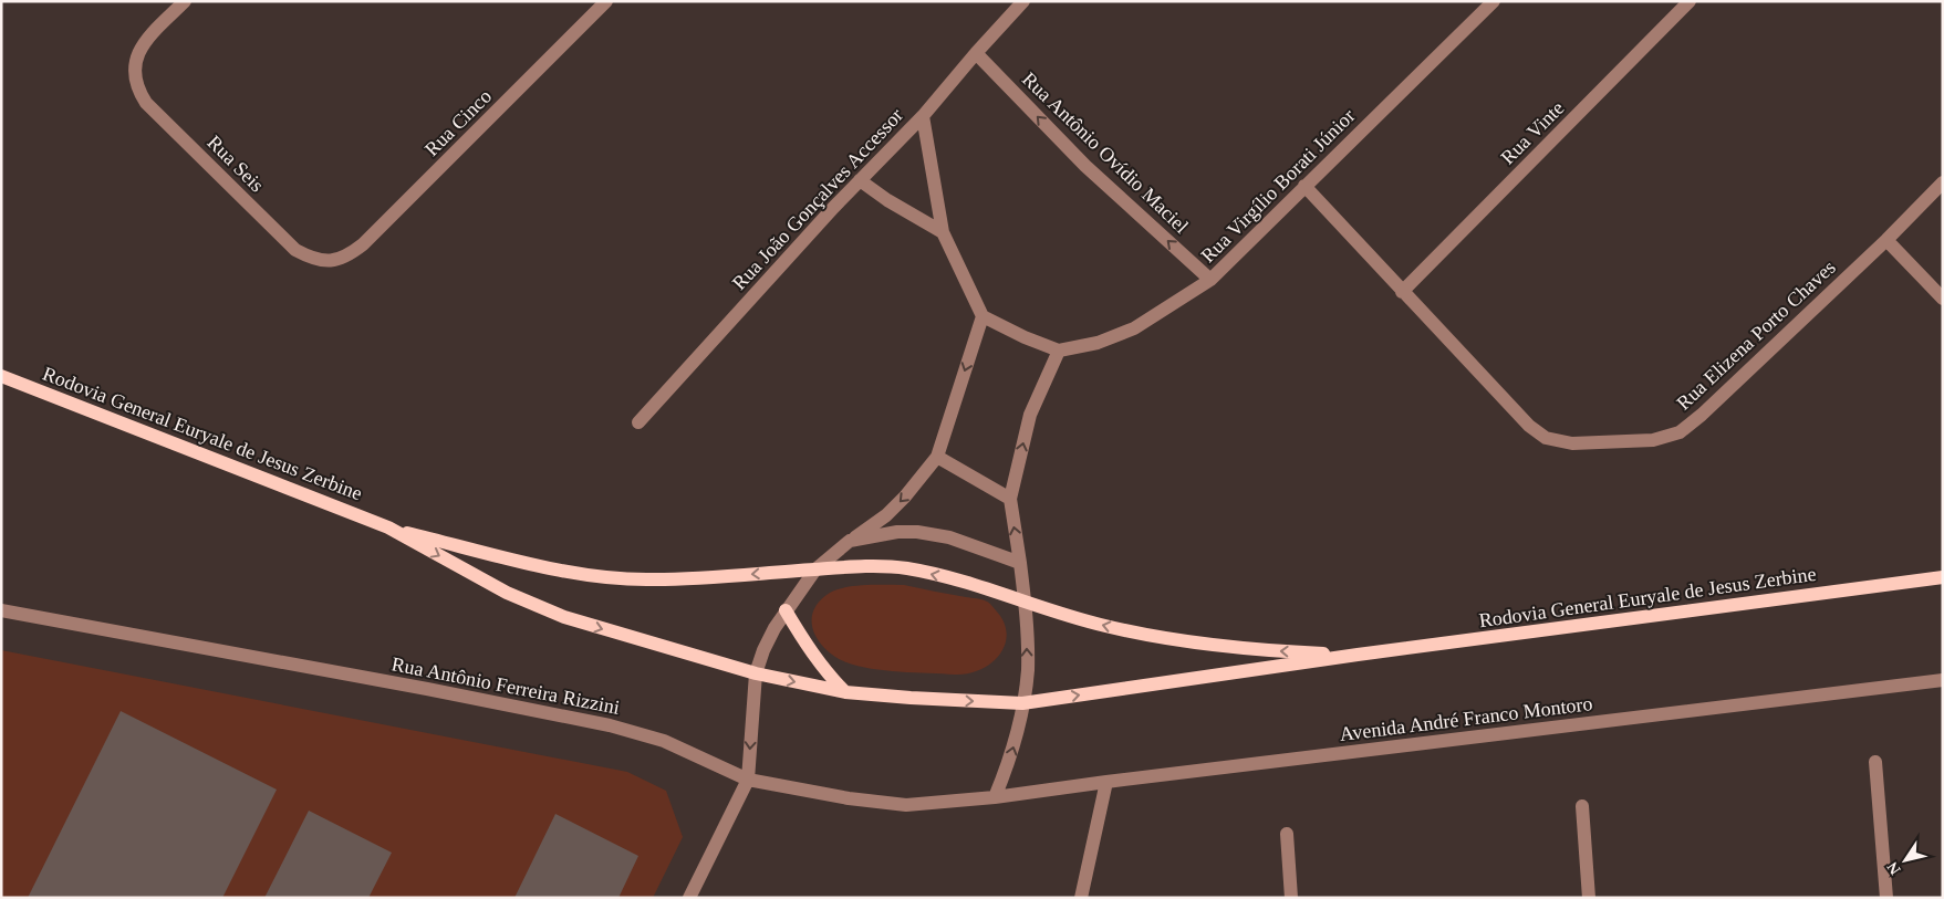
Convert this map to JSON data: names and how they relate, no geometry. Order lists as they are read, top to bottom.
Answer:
{
  "streets": {
    "main road": ["Rodovia General Euryale de Jesus Zerbine"],
    "street": [
      "Rua Cinco",
      "Rua Vinte",
      "Rua Antônio Ovídio Maciel",
      "Rua Seis",
      "Rua Virgílio Borati Júnior",
      "Rua João Gonçalves Accessor",
      "Rua Elizena Porto Chaves",
      "Rua Antônio Ferreira Rizzini",
      "Avenida André Franco Montoro"
    ]
  },
  "crossings": [
    ["Rua Cinco", "Rua Seis"],
    ["Rua Vinte", "Rua Elizena Porto Chaves"],
    ["Rua Antônio Ovídio Maciel", "Rua Virgílio Borati Júnior"],
    ["Rua Antônio Ovídio Maciel", "Rua João Gonçalves Accessor"],
    ["Rua Virgílio Borati Júnior", "Rua Elizena Porto Chaves"],
    ["Rua Antônio Ferreira Rizzini", "Avenida André Franco Montoro"]
  ],
  "one_way": ["Rua Antônio Ovídio Maciel"],
  "north": "bottom left"
}
